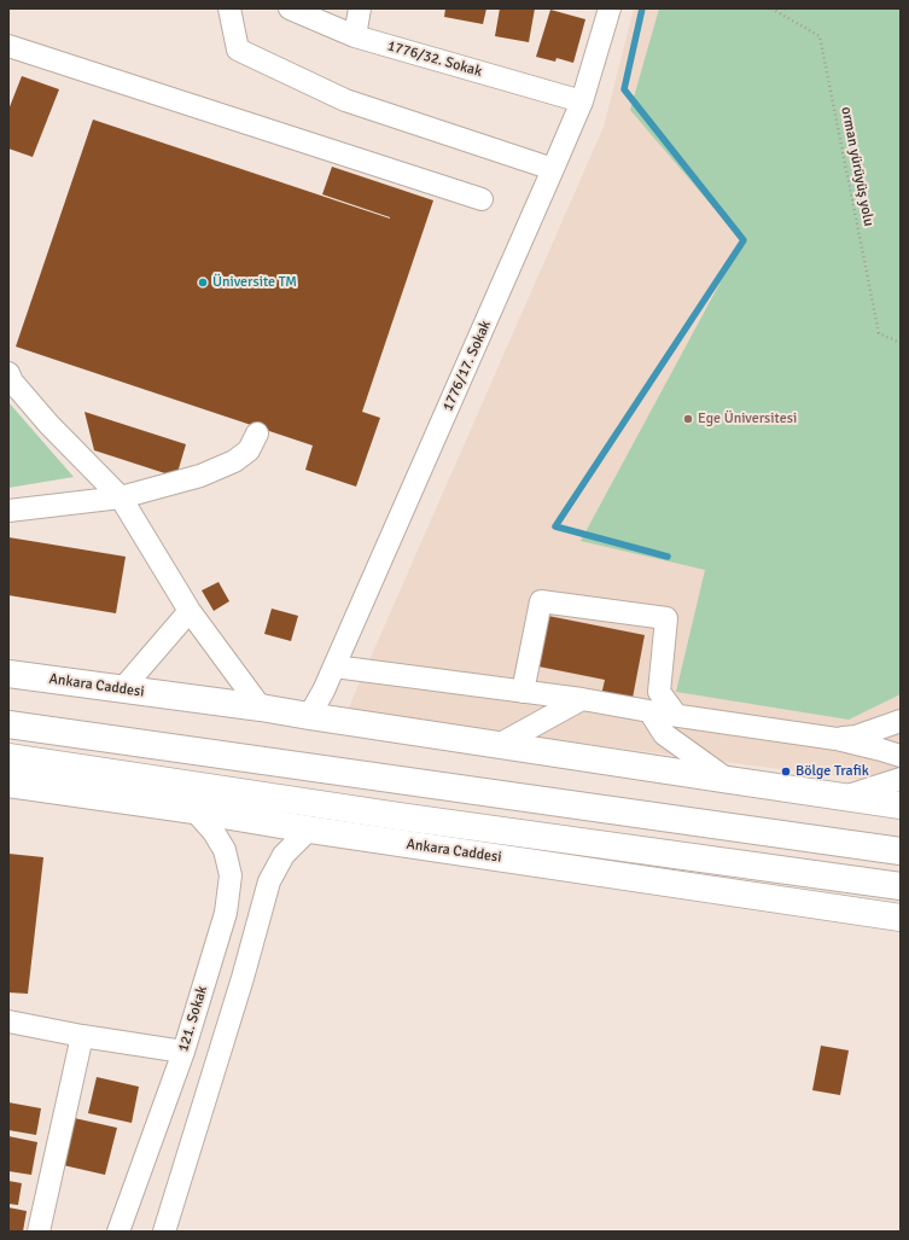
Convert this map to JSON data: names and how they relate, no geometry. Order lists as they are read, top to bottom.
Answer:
{
  "streets": {
    "main road": ["Ankara Caddesi"],
    "street": ["1776/32. Sokak", "1776/17. Sokak", "121. Sokak"],
    "path": ["orman yürüyüş yolu"]
  },
  "crossings": [
    ["1776/32. Sokak", "1776/17. Sokak"],
    ["1776/17. Sokak", "Ankara Caddesi"],
    ["Ankara Caddesi", "121. Sokak"]
  ],
  "places": ["Üniversite TM", "Ege Üniversitesi", "Bölge Trafik"]
}
